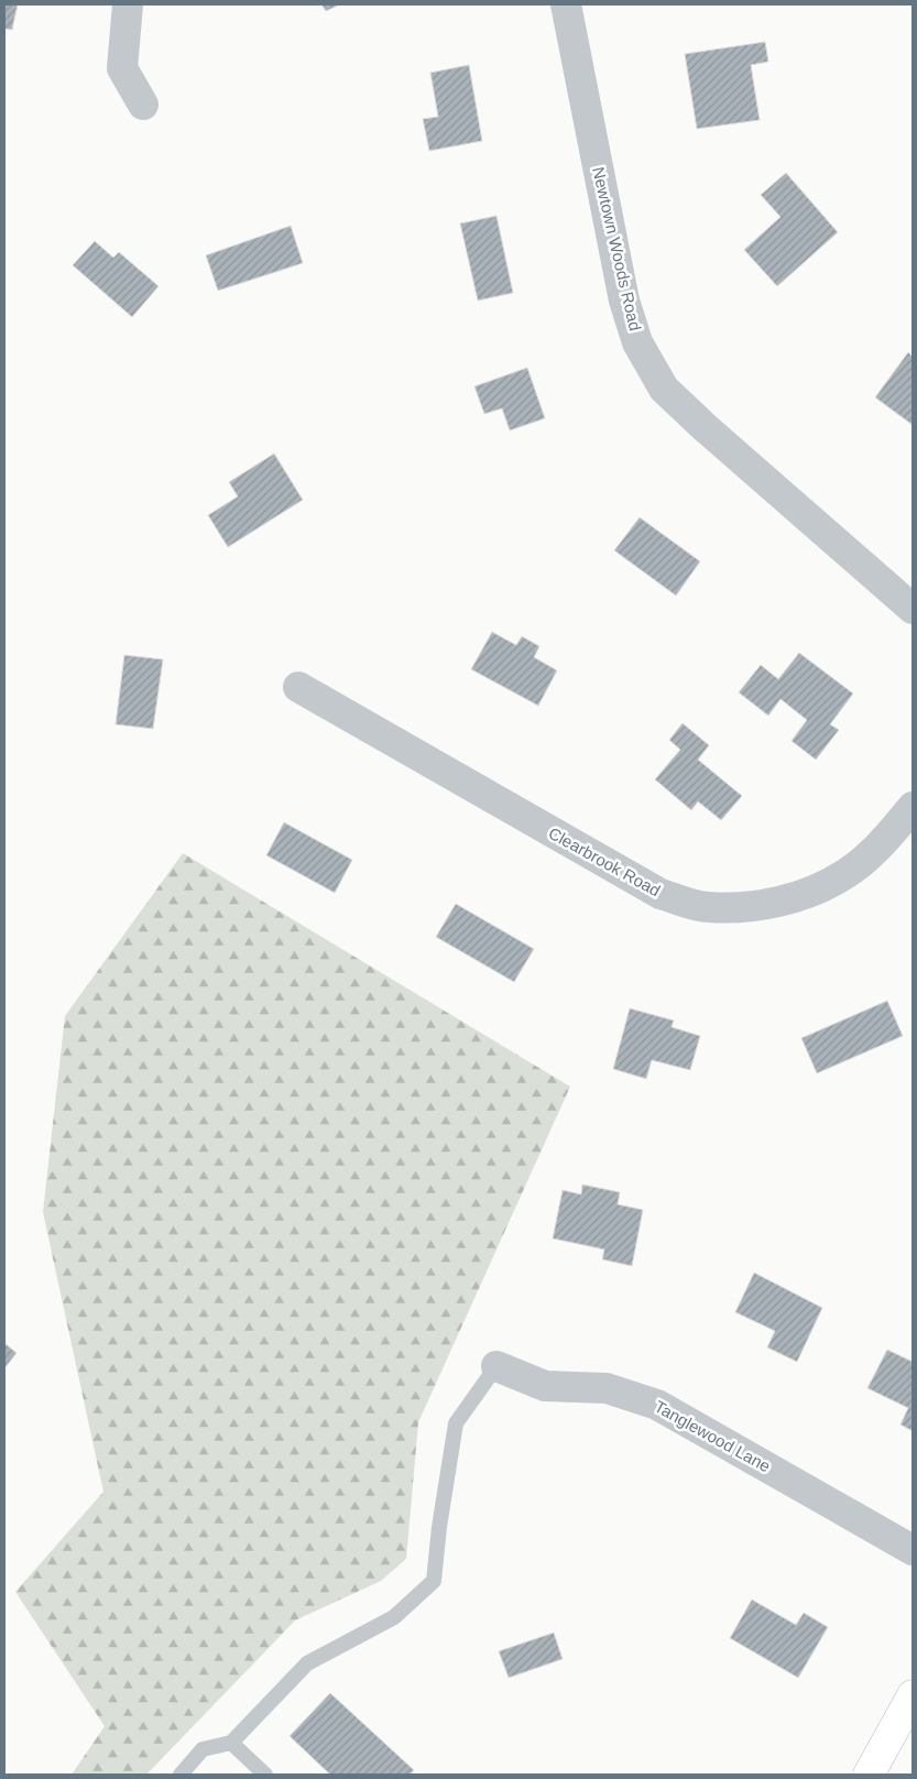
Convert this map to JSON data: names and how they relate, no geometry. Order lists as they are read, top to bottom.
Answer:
{
  "streets": {
    "street": ["Newtown Woods Road", "Clearbrook Road", "Tanglewood Lane"]
  }
}
